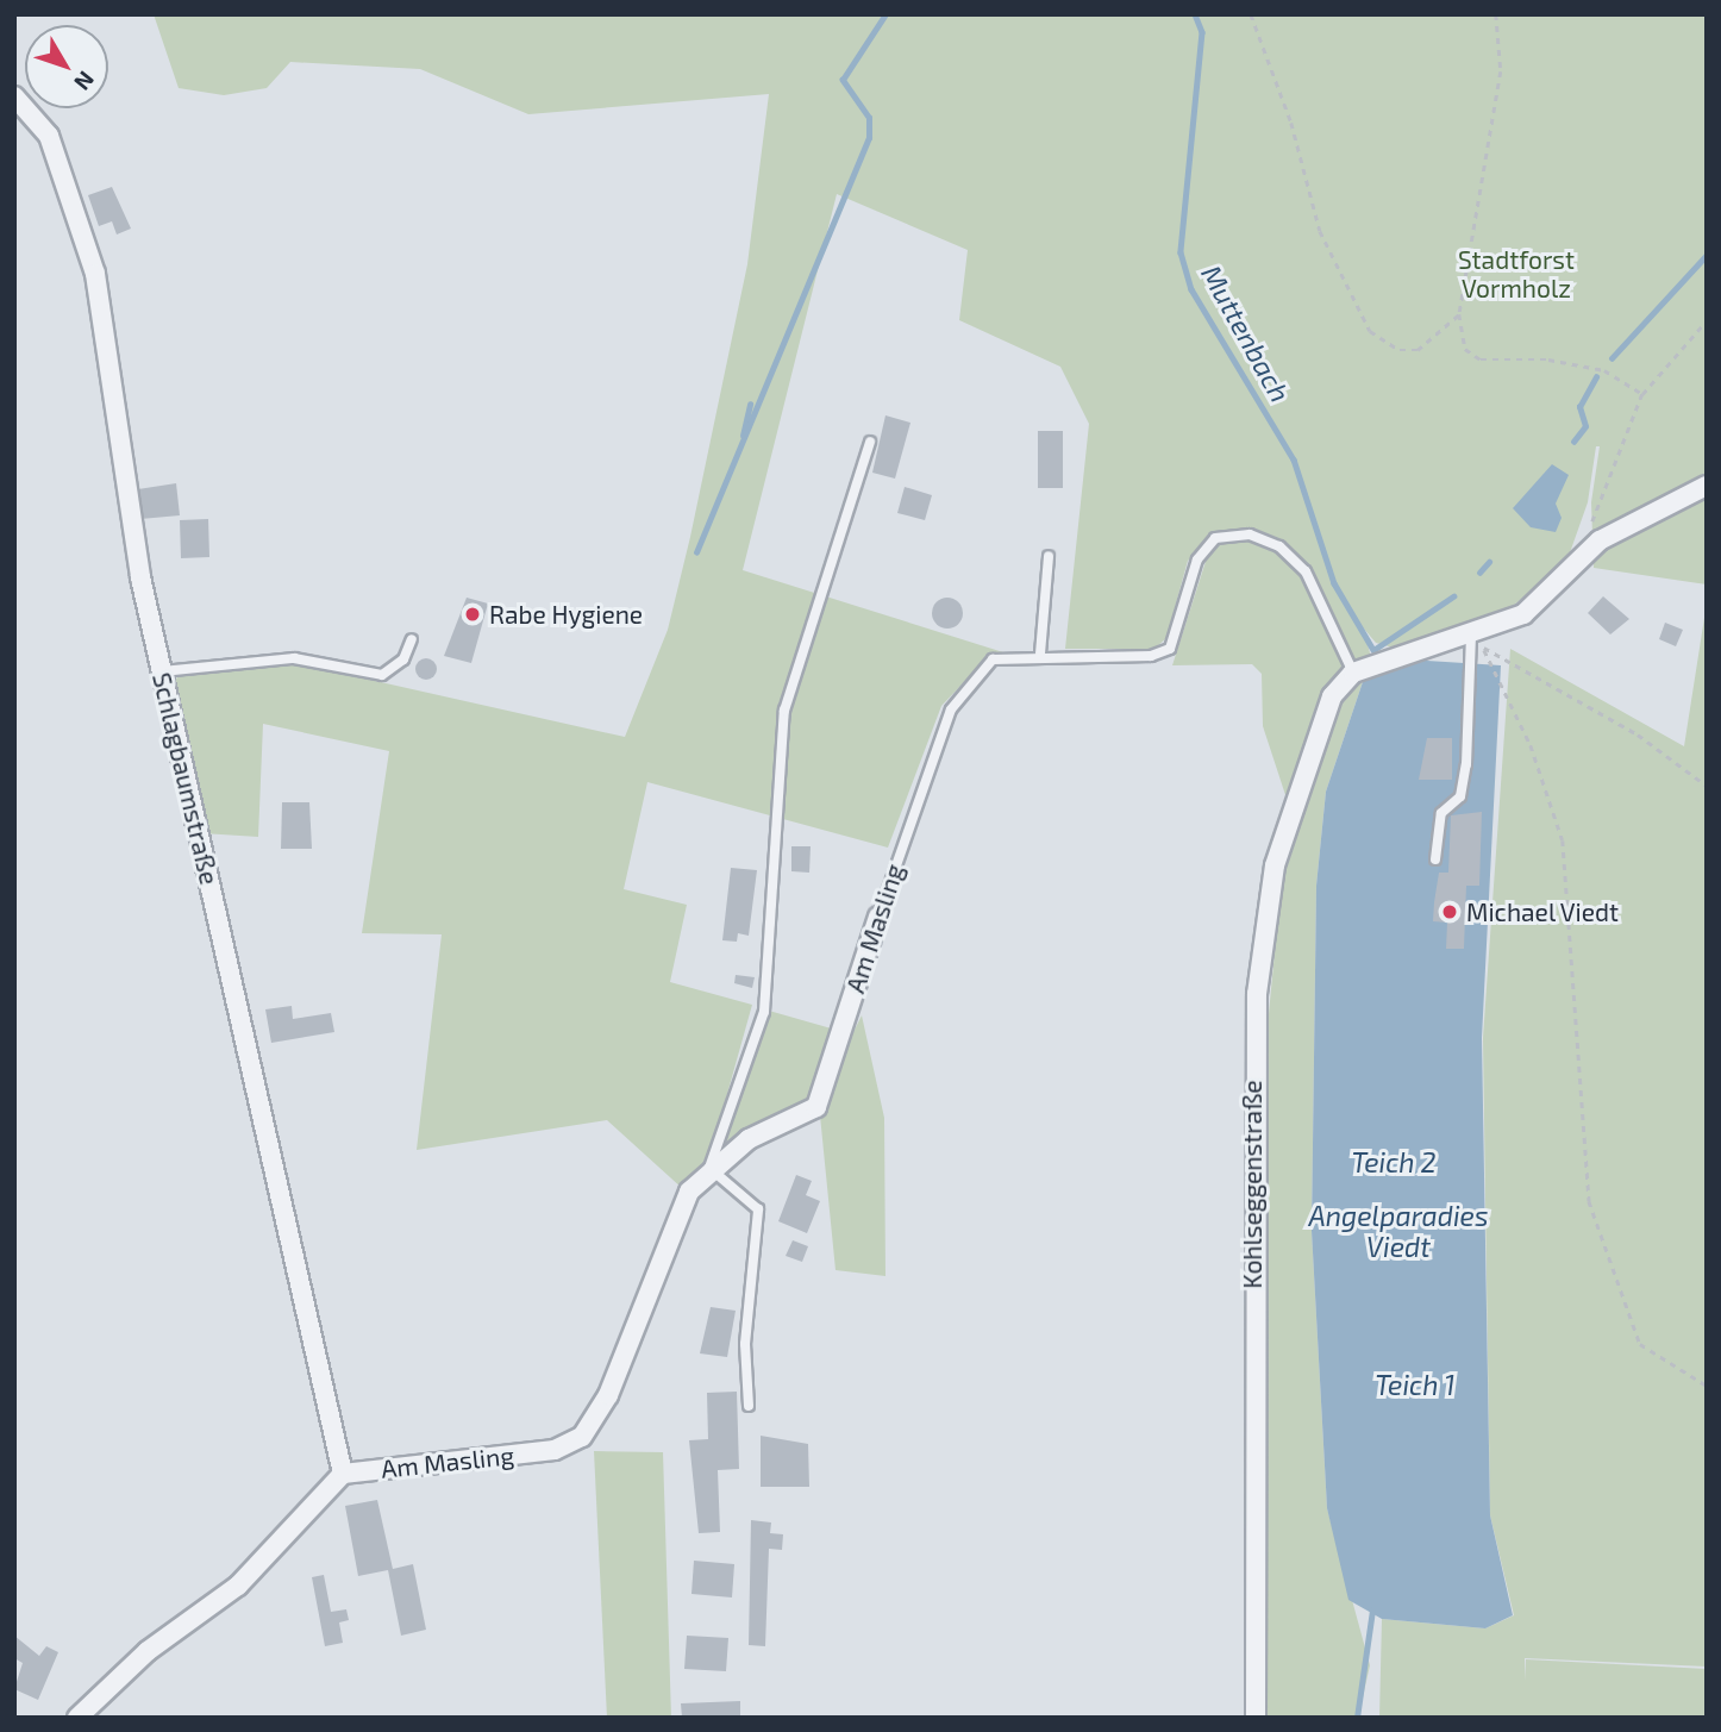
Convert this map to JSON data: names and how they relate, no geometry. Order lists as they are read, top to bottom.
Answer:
{
  "streets": {
    "street": ["Schlagbaumstraße", "Am Masling", "Kohlseggenstraße"]
  },
  "crossings": [
    ["Schlagbaumstraße", "Am Masling"],
    ["Am Masling", "Kohlseggenstraße"]
  ],
  "water": [
    "Muttenbach",
    "Teich 2",
    "Angelparadies Viedt",
    "Teich 1"
  ],
  "parks": ["Stadtforst Vormholz"],
  "places": ["Rabe Hygiene", "Michael Viedt"],
  "north": "bottom right"
}
